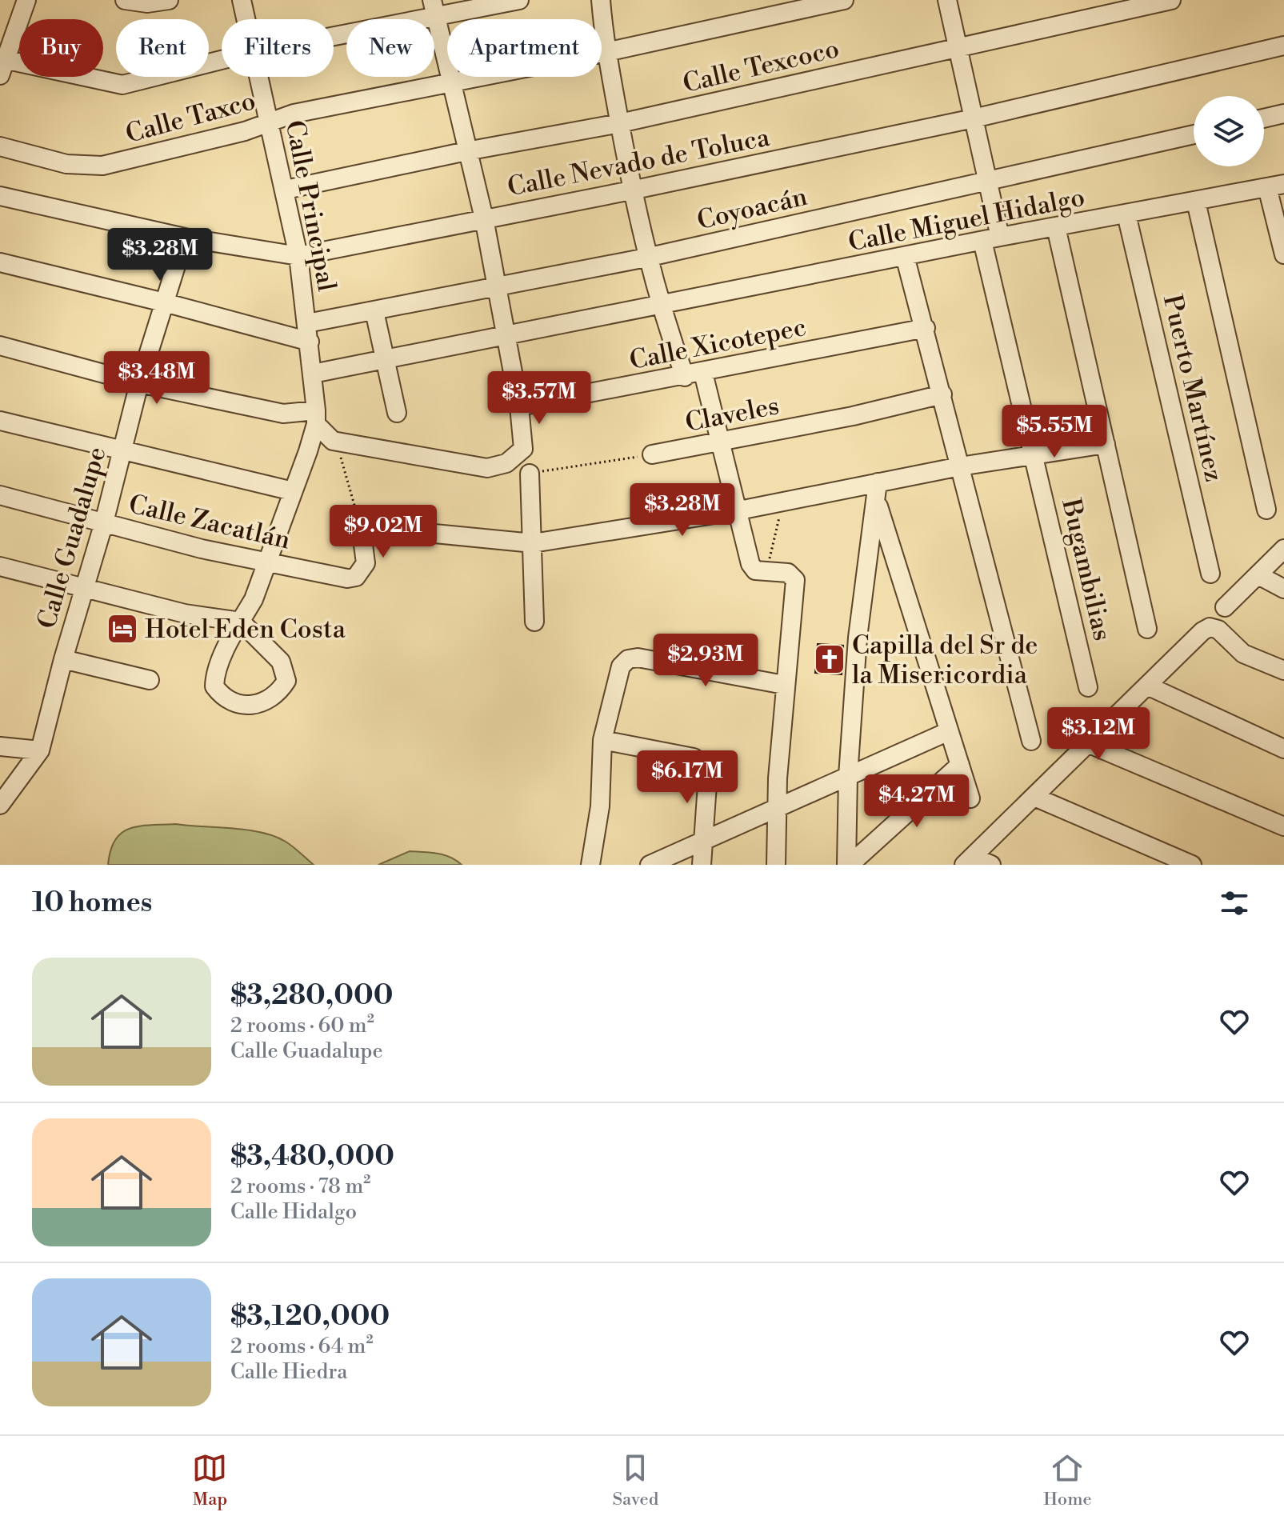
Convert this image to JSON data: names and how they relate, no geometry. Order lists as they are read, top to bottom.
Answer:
{
  "streets": {
    "street": [
      "Calle Texcoco",
      "Calle Taxco",
      "Calle Nevado de Toluca",
      "Calle Principal",
      "Coyoacán",
      "Calle Miguel Hidalgo",
      "Calle Xicotepec",
      "Puerto Martínez",
      "Claveles",
      "Calle Zacatlán",
      "Calle Guadalupe",
      "Bugambilias"
    ]
  },
  "crossings": [
    ["Calle Texcoco", "Calle Principal"],
    ["Calle Texcoco", "Bugambilias"],
    ["Calle Taxco", "Calle Principal"],
    ["Calle Nevado de Toluca", "Calle Principal"],
    ["Calle Nevado de Toluca", "Calle Guadalupe"],
    ["Calle Nevado de Toluca", "Bugambilias"],
    ["Calle Principal", "Coyoacán"],
    ["Calle Principal", "Calle Zacatlán"],
    ["Coyoacán", "Bugambilias"],
    ["Calle Miguel Hidalgo", "Puerto Martínez"],
    ["Calle Miguel Hidalgo", "Bugambilias"],
    ["Calle Zacatlán", "Calle Guadalupe"]
  ],
  "places": {
    "hotel": ["Hotel Eden Costa"],
    "church": ["Capilla del Sr de la Misericordia"]
  },
  "page": {
    "chip": [
      "Buy",
      "Rent",
      "Filters",
      "New",
      "Apartment"
    ],
    "price": [
      "$3.28M",
      "$3.48M",
      "$3.57M",
      "$5.55M",
      "$3.28M",
      "$9.02M",
      "$2.93M",
      "$3.12M",
      "$6.17M",
      "$4.27M"
    ],
    "heading": "10 homes",
    "list": [
      {
        "name": "$3,280,000",
        "note": "2 rooms · 60 m² · Calle Guadalupe"
      },
      {
        "name": "$3,480,000",
        "note": "2 rooms · 78 m² · Calle Hidalgo"
      },
      {
        "name": "$3,120,000",
        "note": "2 rooms · 64 m² · Calle Hiedra"
      }
    ],
    "tabs": ["Map", "Saved", "Home"]
  }
}
